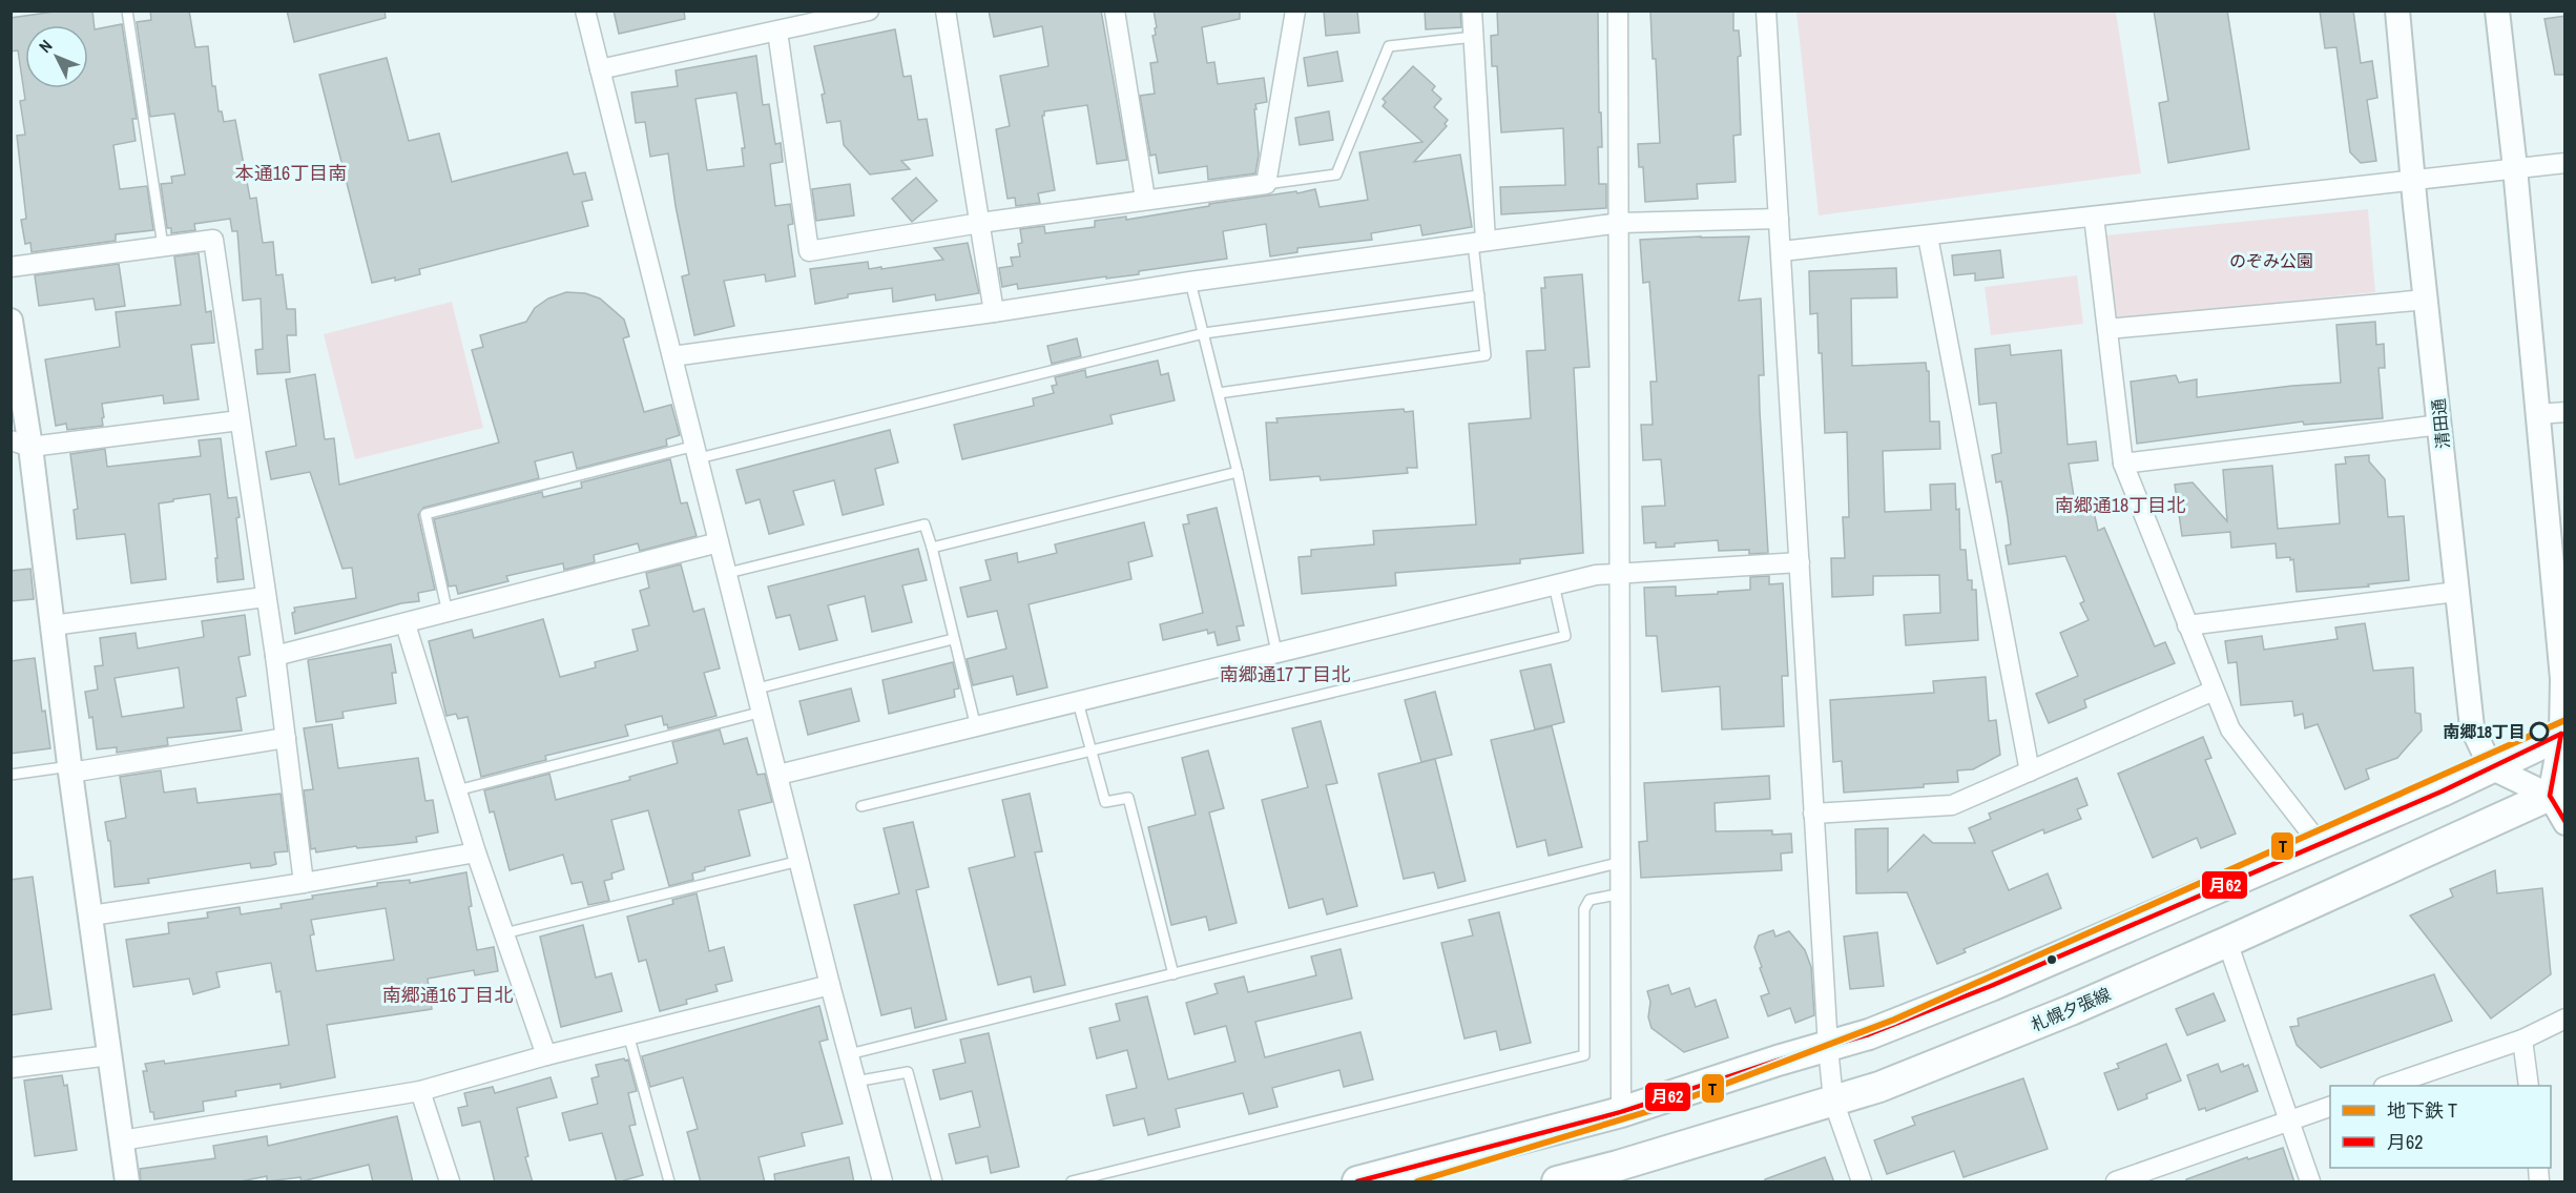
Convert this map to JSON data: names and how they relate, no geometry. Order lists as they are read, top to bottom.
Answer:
{
  "streets": {
    "main road": ["札幌夕張線"],
    "street": ["清田通"]
  },
  "districts": [
    "本通16丁目南",
    "南郷通18丁目北",
    "南郷通17丁目北",
    "南郷通16丁目北"
  ],
  "parks": ["のぞみ公園"],
  "places": ["南郷18丁目"],
  "lines": ["metro line T", "transit line 月62"],
  "legend": ["地下鉄 T", "月62"],
  "north": "top left"
}
